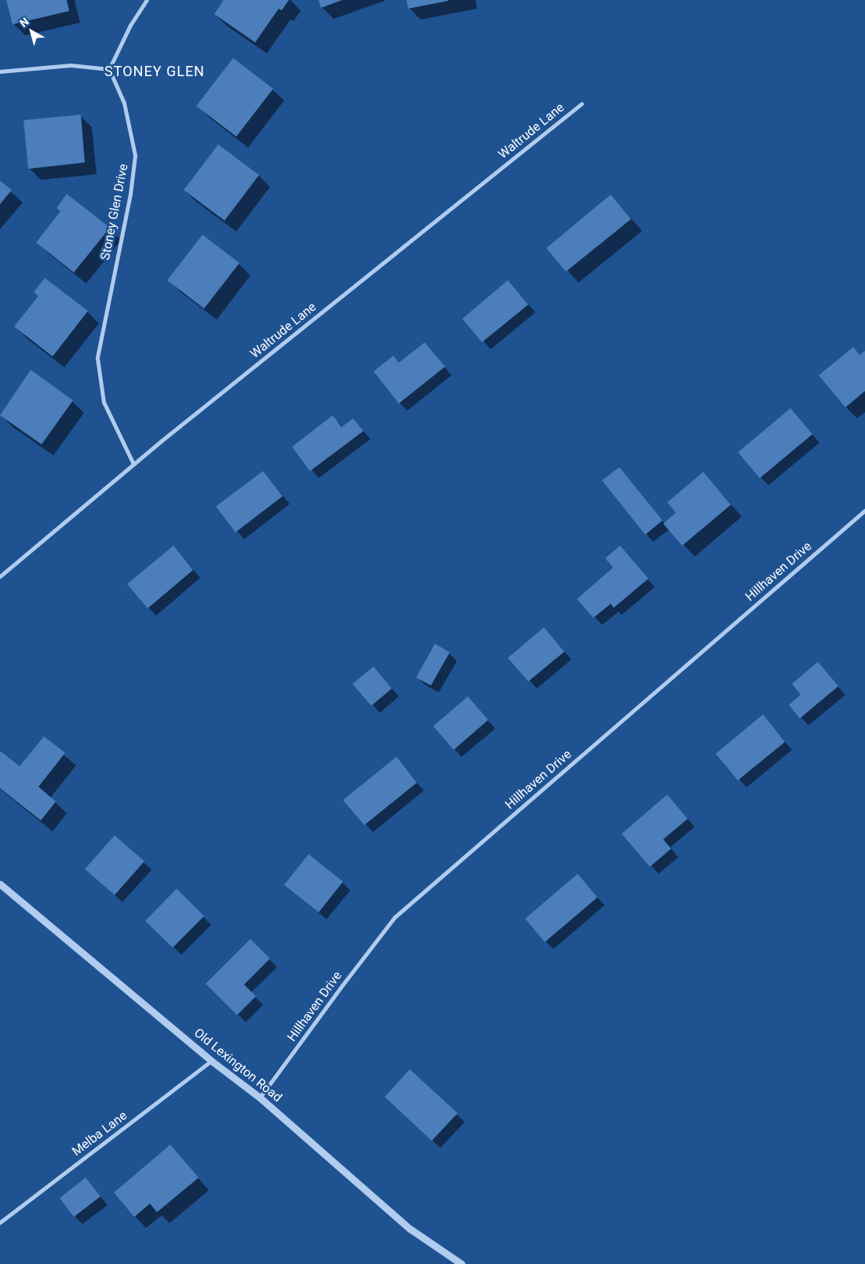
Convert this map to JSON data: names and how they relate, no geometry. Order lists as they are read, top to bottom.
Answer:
{
  "streets": {
    "street": [
      "Waltrude Lane",
      "Stoney Glen Drive",
      "Hillhaven Drive",
      "Old Lexington Road",
      "Melba Lane"
    ]
  },
  "crossings": [
    ["Waltrude Lane", "Stoney Glen Drive"],
    ["Hillhaven Drive", "Old Lexington Road"],
    ["Old Lexington Road", "Melba Lane"]
  ],
  "districts": ["STONEY GLEN"],
  "north": "top left"
}
